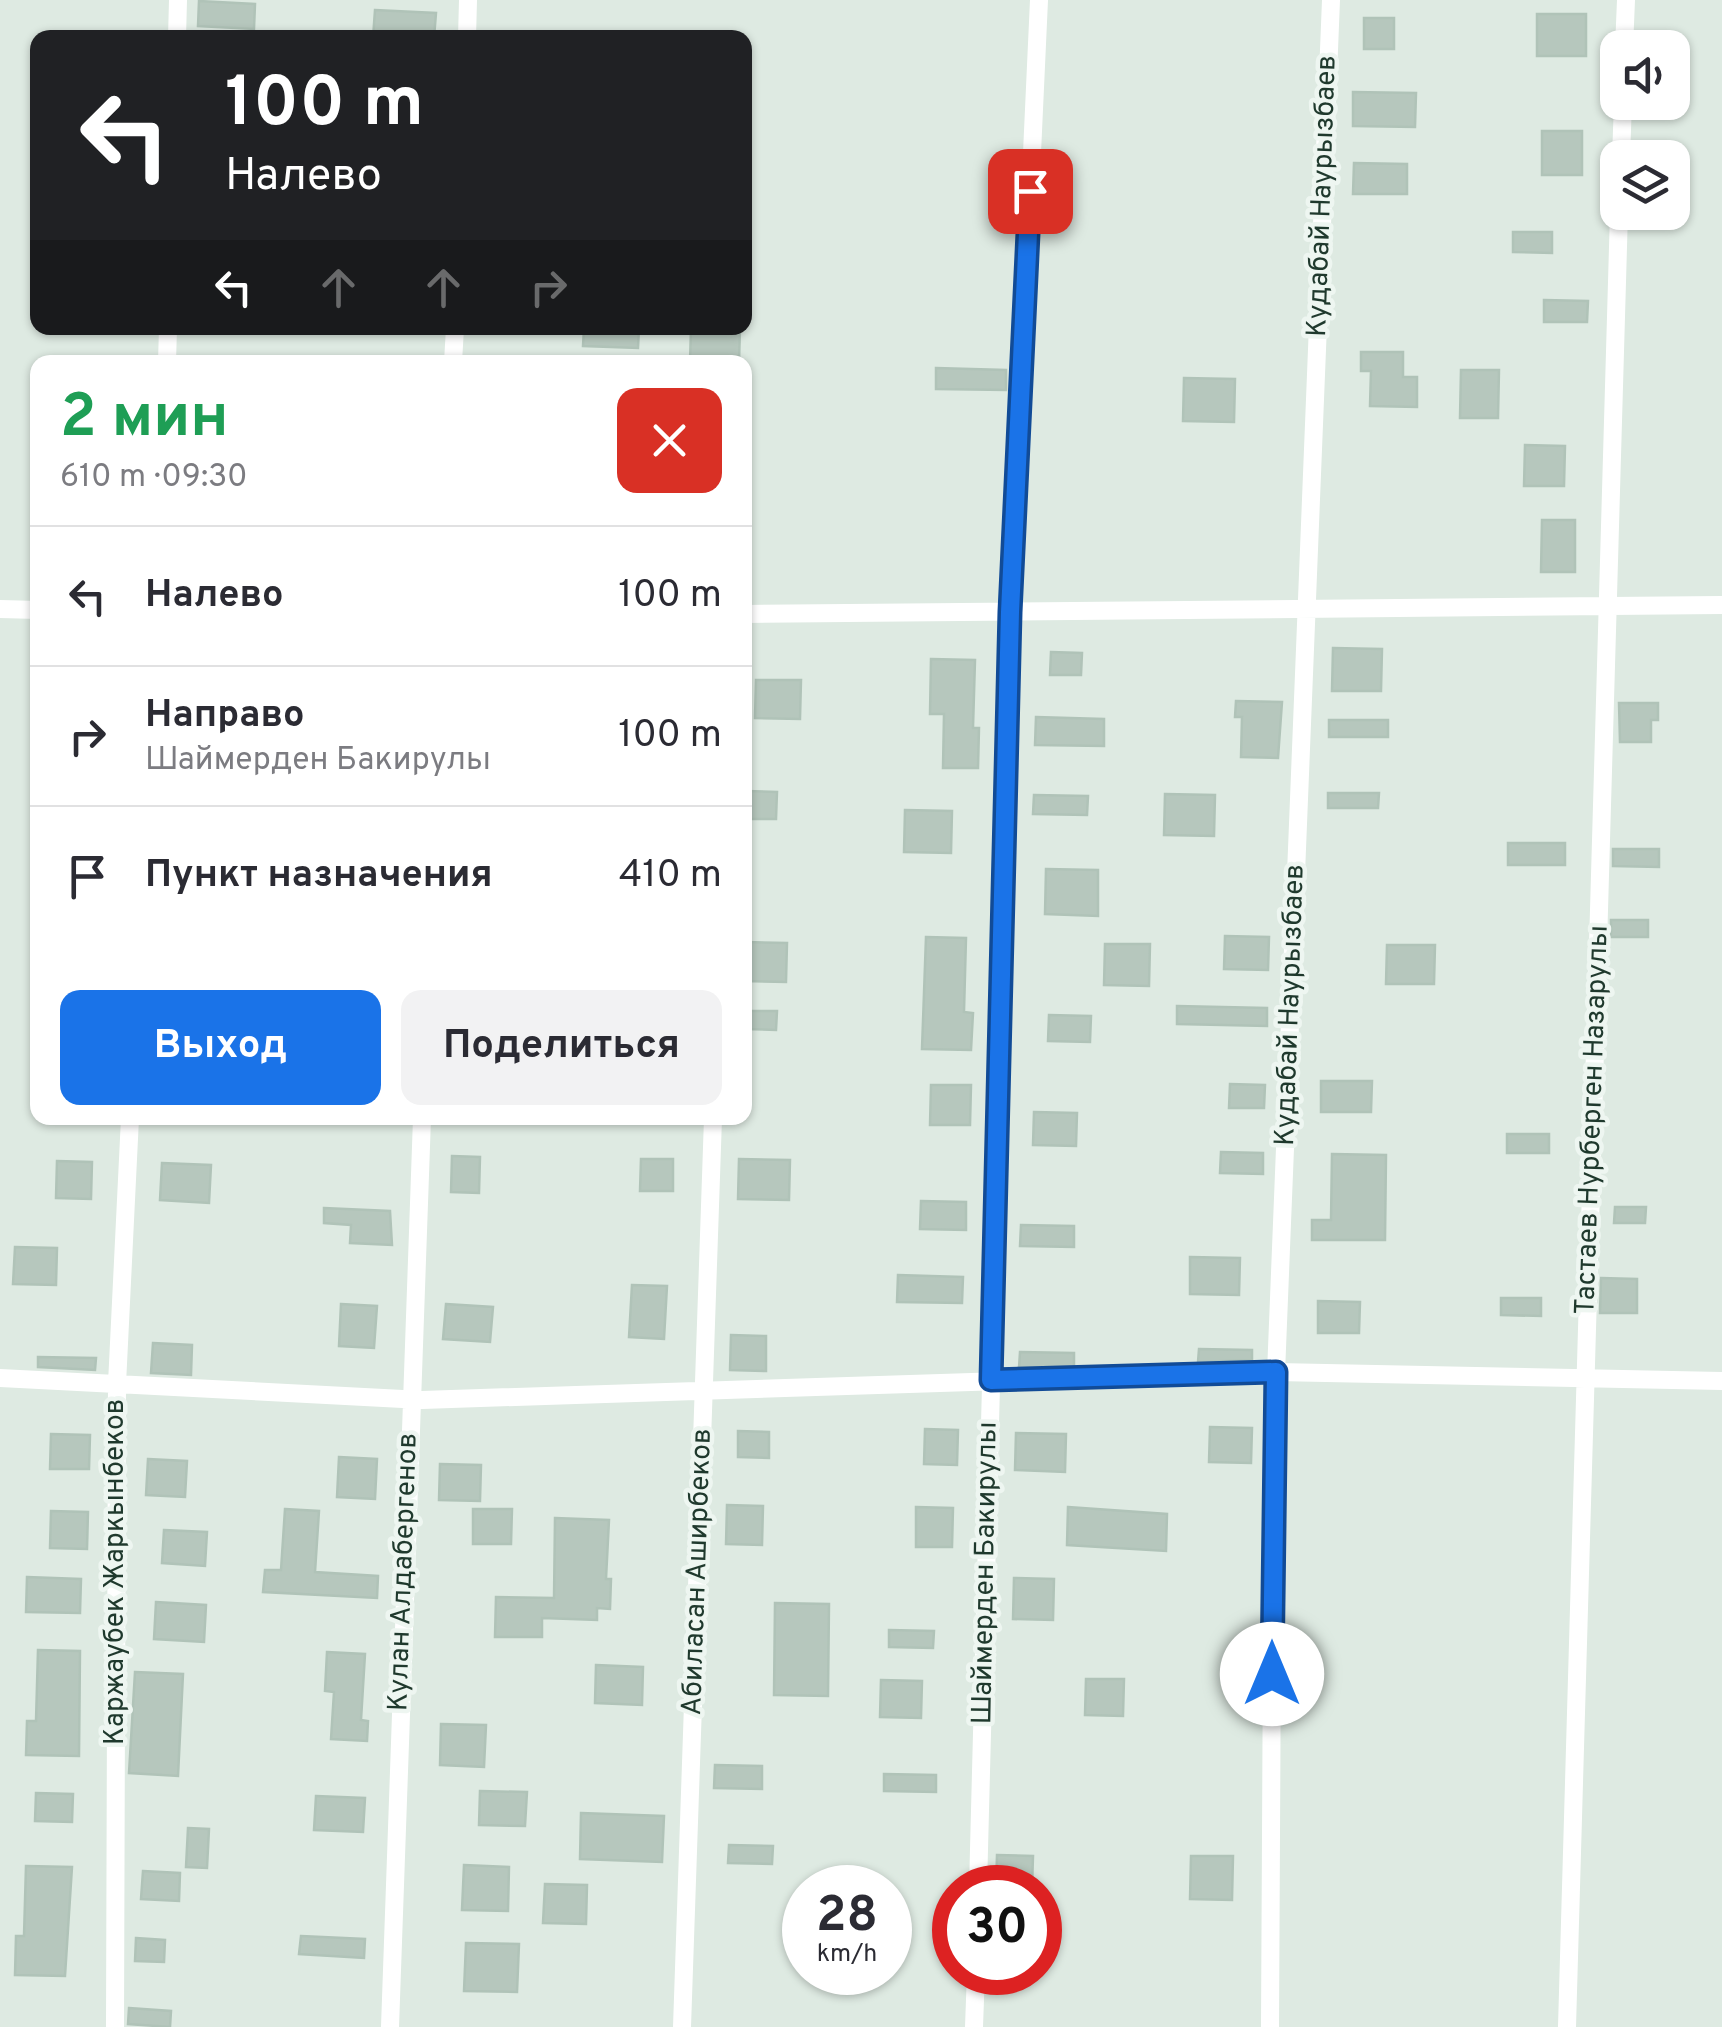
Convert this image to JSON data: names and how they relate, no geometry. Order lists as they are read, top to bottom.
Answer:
{
  "streets": {
    "street": [
      "Кудабай Наурызбаев",
      "Тастаев Нурберген Назарулы",
      "Каржаубек Жаркынбеков",
      "Кулан Алдабергенов",
      "Абиласан Аширбеков",
      "Шаймерден Бакирулы"
    ]
  },
  "page": {
    "turn": ["100 m", "Налево"],
    "heading": ["2 мин", "610 m · 09:30"],
    "list": [
      {
        "name": "Налево",
        "value": "100 m"
      },
      {
        "name": "Направо",
        "note": "Шаймерден Бакирулы",
        "value": "100 m"
      },
      {
        "name": "Пункт назначения",
        "value": "410 m"
      }
    ],
    "buttons": ["Выход", "Поделиться"],
    "speed": "28 km/h",
    "limit": "30"
  }
}
